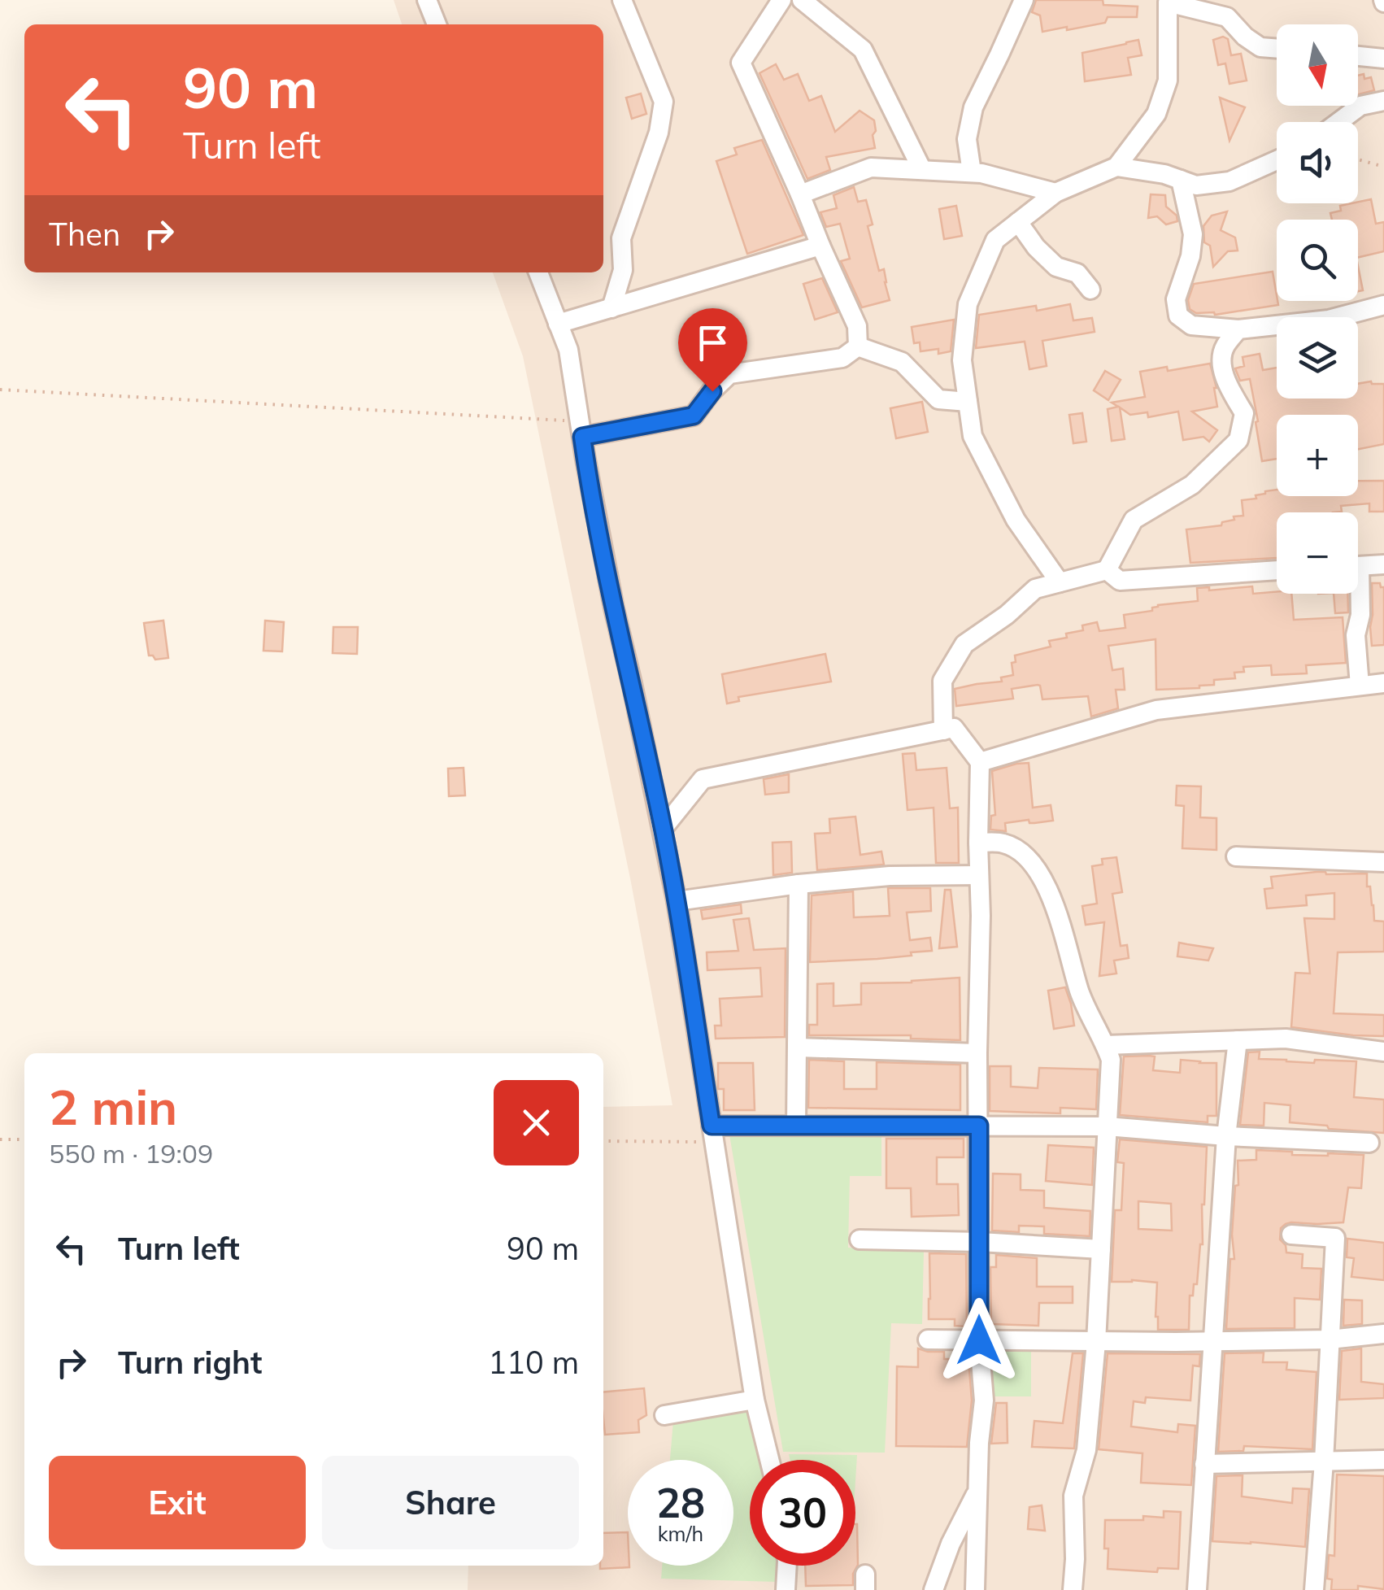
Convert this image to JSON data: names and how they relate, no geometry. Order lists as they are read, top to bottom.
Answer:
{
  "north": "bottom",
  "page": {
    "map_buttons": ["+", "−"],
    "turn": ["90 m", "Turn left"],
    "then": "Then",
    "heading": ["2 min", "550 m · 19:09"],
    "list": [
      {
        "name": "Turn left",
        "value": "90 m"
      },
      {
        "name": "Turn right",
        "value": "110 m"
      }
    ],
    "buttons": ["Exit", "Share"],
    "speed": "28 km/h",
    "limit": "30"
  }
}
